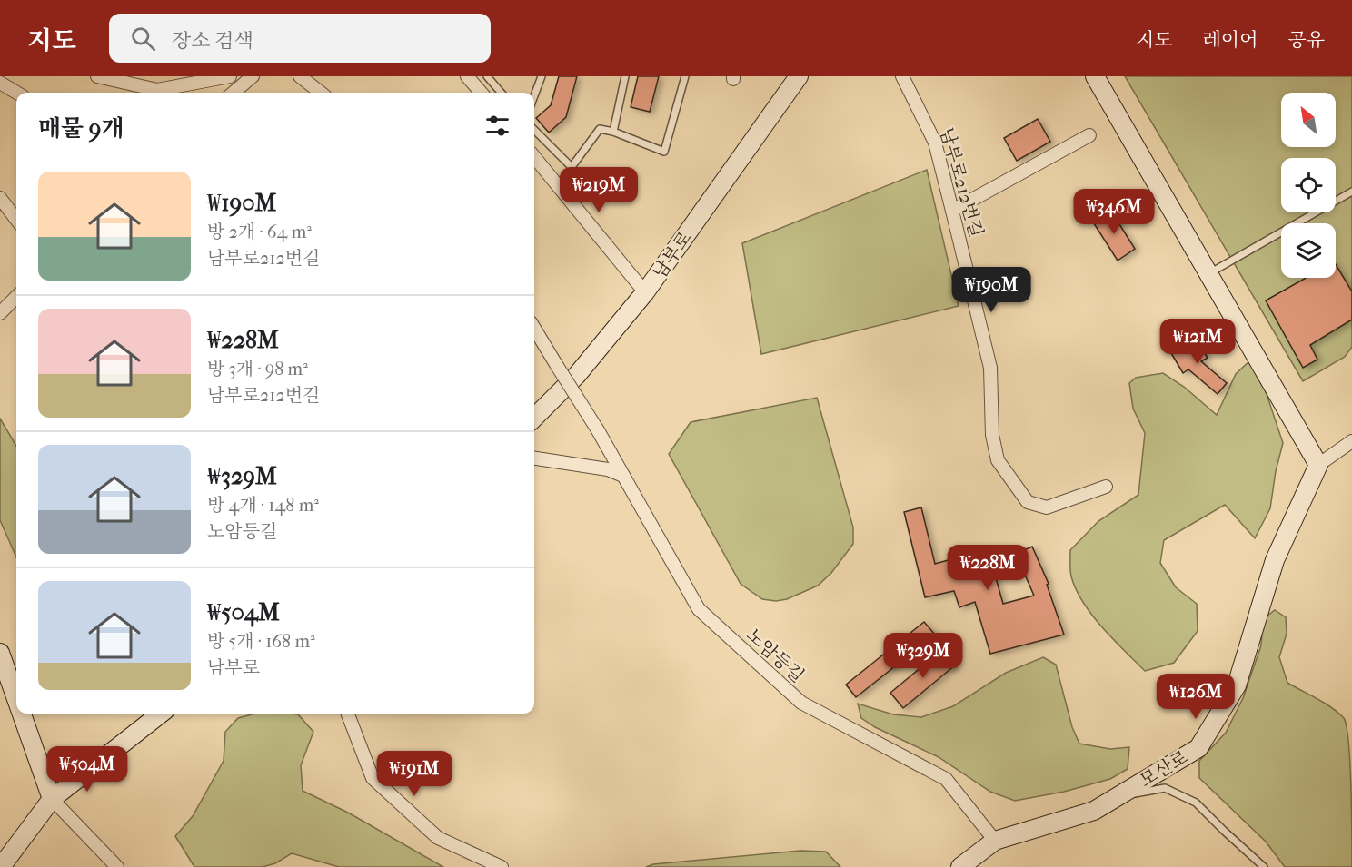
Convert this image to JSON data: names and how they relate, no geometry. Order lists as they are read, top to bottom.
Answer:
{
  "streets": {
    "street": [
      "남부로212번길",
      "남부로",
      "노암등길",
      "모산로"
    ]
  },
  "crossings": [
    ["노암등길", "모산로"]
  ],
  "north": "top left",
  "page": {
    "header": "지도",
    "search": "장소 검색",
    "nav": ["지도", "레이어", "공유"],
    "heading": "매물 9개",
    "list": [
      {
        "name": "₩190M",
        "note": "방 2개 · 64 m² · 남부로212번길"
      },
      {
        "name": "₩228M",
        "note": "방 3개 · 98 m² · 남부로212번길"
      },
      {
        "name": "₩329M",
        "note": "방 4개 · 148 m² · 노암등길"
      },
      {
        "name": "₩504M",
        "note": "방 5개 · 168 m² · 남부로"
      }
    ],
    "price": [
      "₩219M",
      "₩346M",
      "₩190M",
      "₩121M",
      "₩228M",
      "₩329M",
      "₩126M",
      "₩504M",
      "₩191M"
    ]
  }
}
